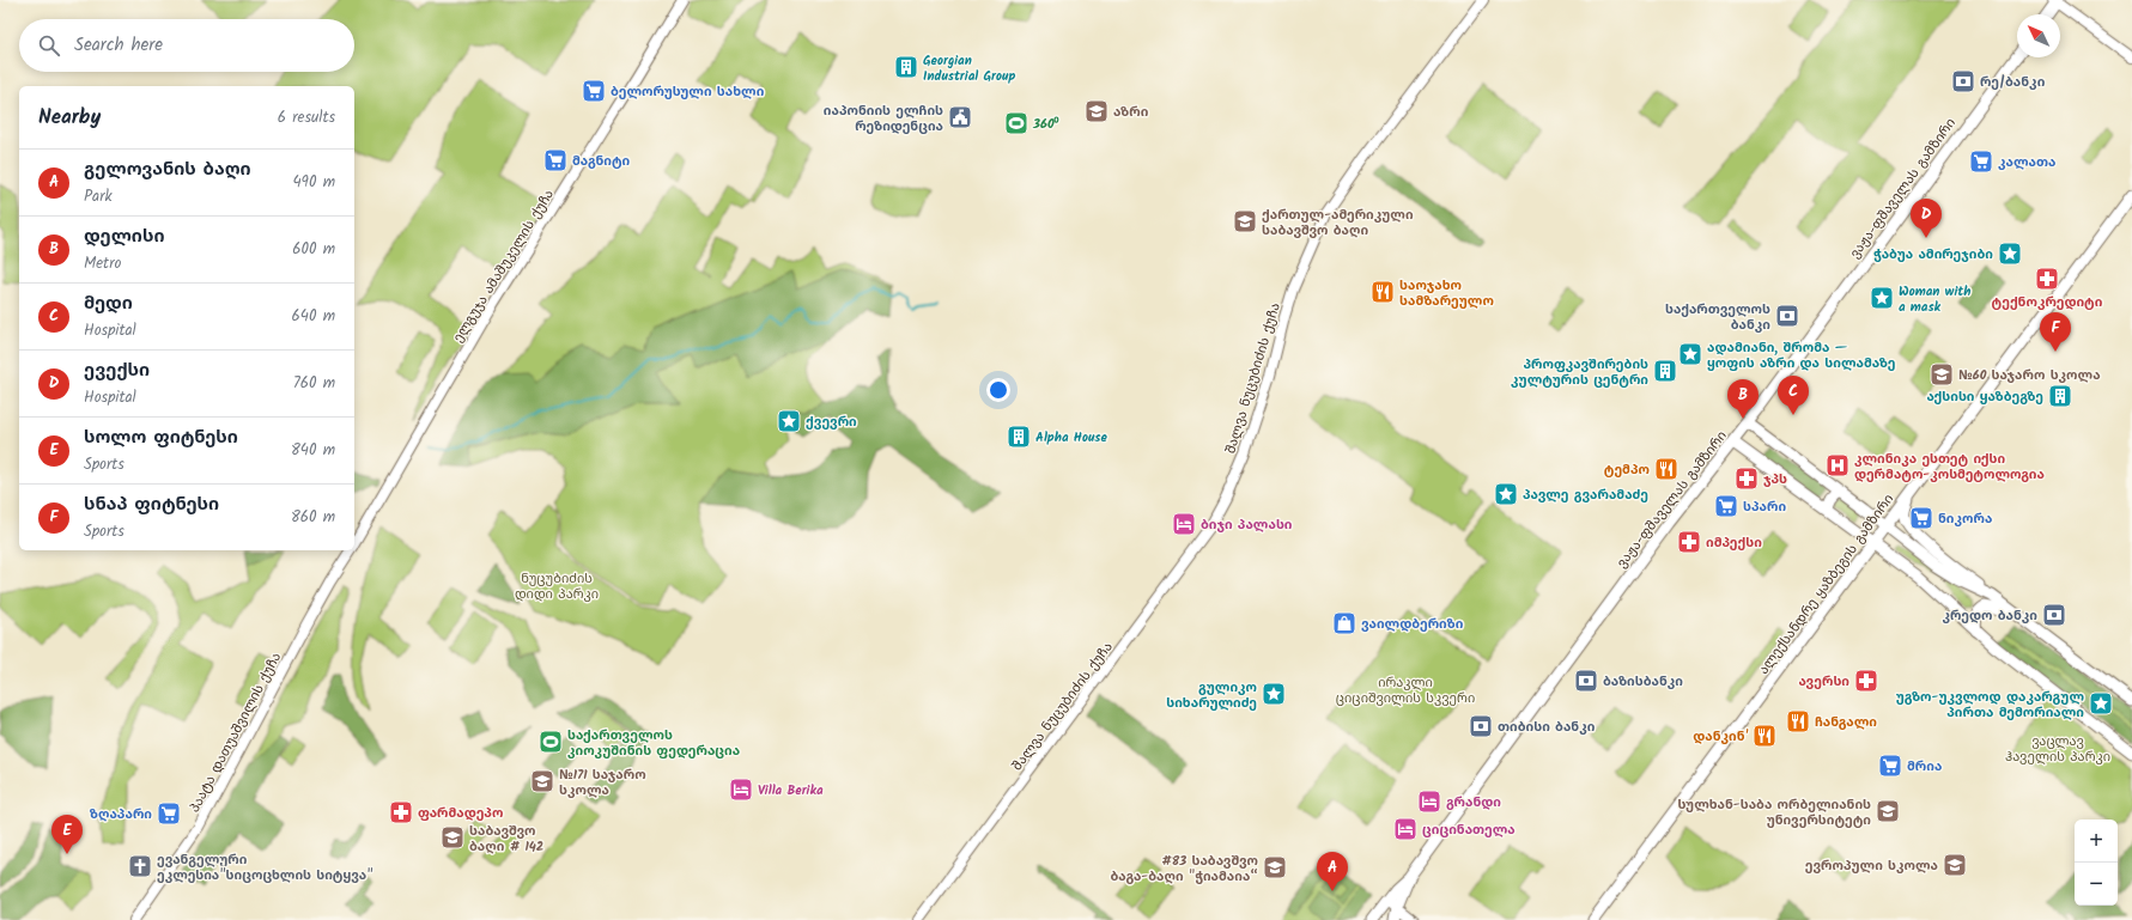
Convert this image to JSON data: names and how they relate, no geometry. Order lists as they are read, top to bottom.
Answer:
{
  "streets": {
    "main road": [
      "ვაჟა-ფშაველას გამზირი",
      "ელგუჯა ამაშუკელის ქუჩა",
      "შალვა ნუცუბიძის ქუჩა",
      "ალექსანდრე ყაზბეგის გამზირი",
      "პაატა დათუაშვილის ქუჩა"
    ]
  },
  "parks": ["ნუცუბიძის დიდი პარკი", "ირაკლი ციციშვილის სკვერი", "ვაცლავ ჰაველის პარკი"],
  "places": {
    "building": [
      "Georgian Industrial Group",
      "პროფკავშირების კულტურის ცენტრი",
      "აქსისი ყაზბეგზე",
      "Alpha House"
    ],
    "bank": [
      "რე|ბანკი",
      "საქართველოს ბანკი",
      "კრედო ბანკი",
      "ბაზისბანკი",
      "თიბისი ბანკი"
    ],
    "supermarket": [
      "ბელორუსული სახლი",
      "მაგნიტი",
      "კალათა",
      "სპარი",
      "ნიკორა",
      "მრია",
      "ზღაპარი"
    ],
    "school or university": [
      "აზრი",
      "ქართულ-ამერიკული საბავშვო ბაღი",
      "№60 საჯარო სკოლა",
      "№171 საჯარო სკოლა",
      "სულხან-საბა ორბელიანის უნივერსიტეტი",
      "საბავშვო ბაღი # 142",
      "ევროპული სკოლა",
      "#83 საბავშვო ბაგა-ბაღი \"ჭიამაია“"
    ],
    "public building": ["იაპონიის ელჩის რეზიდენცია"],
    "sports": ["360⁰", "საქართველოს კიოკუშინის ფედერაცია"],
    "place": [
      "ჭაბუა ამირეჯიბი",
      "Woman with a mask",
      "ადამიანი, შრომა — ყოფის აზრი და სილამაზე",
      "ქვევრი",
      "პავლე გვარამაძე",
      "გულიკო სიხარულიძე",
      "უგზო-უკვლოდ დაკარგულ პირთა მემორიალი"
    ],
    "pharmacy": [
      "ტექნოკრედიტი",
      "ჯპს",
      "იმპექსი",
      "ავერსი",
      "ფარმადეპო"
    ],
    "restaurant": [
      "საოჯახო სამზარეულო",
      "ტემპო",
      "ჩანგალი",
      "დანკინ'"
    ],
    "hospital": ["კლინიკა ესთეტ იქსი დერმატო-კოსმეტოლოგია"],
    "hotel": [
      "ბიჯი პალასი",
      "Villa Berika",
      "გრანდი",
      "ციცინათელა"
    ],
    "shop": ["ვაილდბერიზი"],
    "church": ["ევანგელური ეკლესია\"სიცოცხლის სიტყვა\""]
  },
  "north": "top left",
  "page": {
    "search": "Search here",
    "heading": ["Nearby", "6 results"],
    "list": [
      {
        "mark": "A",
        "name": "გელოვანის ბაღი",
        "note": "Park",
        "value": "490 m"
      },
      {
        "mark": "B",
        "name": "დელისი",
        "note": "Metro",
        "value": "600 m"
      },
      {
        "mark": "C",
        "name": "მედი",
        "note": "Hospital",
        "value": "640 m"
      },
      {
        "mark": "D",
        "name": "ევექსი",
        "note": "Hospital",
        "value": "760 m"
      },
      {
        "mark": "E",
        "name": "სოლო ფიტნესი",
        "note": "Sports",
        "value": "840 m"
      },
      {
        "mark": "F",
        "name": "სნაპ ფიტნესი",
        "note": "Sports",
        "value": "860 m"
      }
    ],
    "pins": [
      "D",
      "F",
      "C",
      "B",
      "E",
      "A"
    ],
    "map_buttons": ["+", "−"]
  }
}
